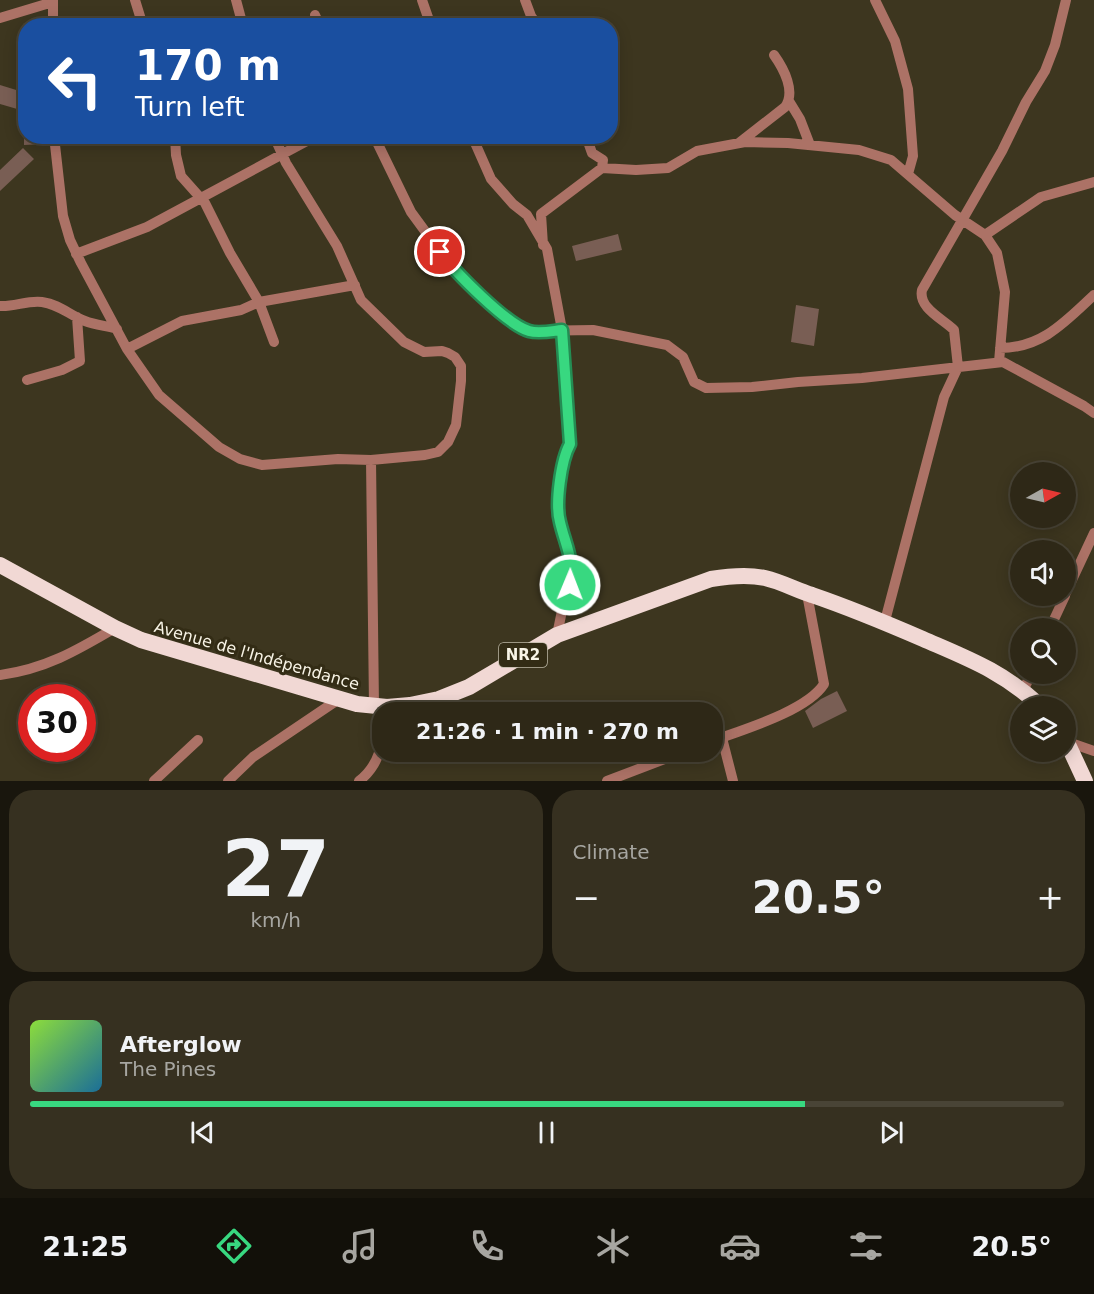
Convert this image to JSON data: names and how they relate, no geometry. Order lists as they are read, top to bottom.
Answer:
{
  "streets": {
    "highway": ["Avenue de l'Indépendance", "NR2"]
  },
  "north": "right",
  "page": {
    "turn": ["170 m", "Turn left"],
    "limit": "30",
    "trip": "21:26 · 1 min · 270 m",
    "tile": [
      ["27", "km/h"],
      "Climate"
    ],
    "heat": ["−", "20.5°", "+"],
    "song": ["Afterglow", "The Pines"],
    "tabs": ["21:25", "20.5°"]
  }
}
